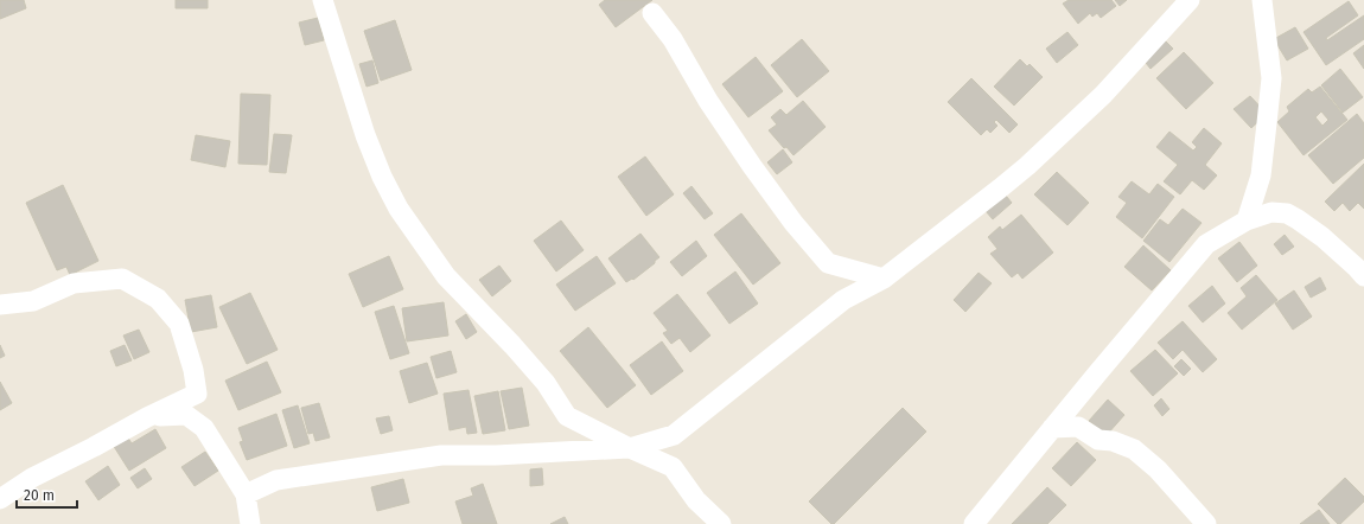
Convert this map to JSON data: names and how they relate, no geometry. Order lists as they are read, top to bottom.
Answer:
{
  "scale_bar": "20 m"
}
